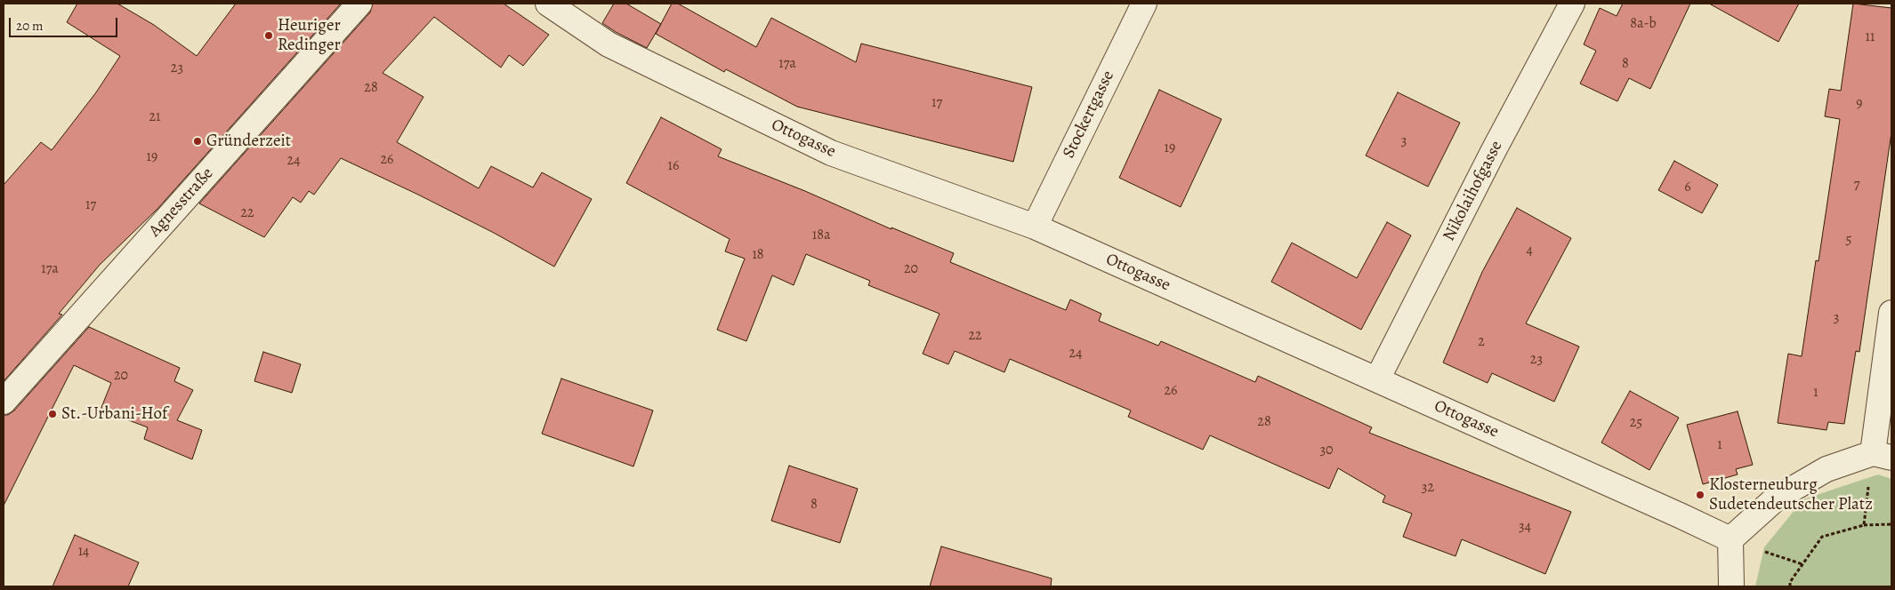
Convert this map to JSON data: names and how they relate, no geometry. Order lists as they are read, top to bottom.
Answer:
{
  "streets": {
    "street": [
      "Stockertgasse",
      "Ottogasse",
      "Nikolaihofgasse",
      "Agnesstraße"
    ]
  },
  "crossings": [
    ["Stockertgasse", "Ottogasse"],
    ["Ottogasse", "Nikolaihofgasse"]
  ],
  "places": [
    "Heuriger Redinger",
    "Gründerzeit",
    "St.-Urbani-Hof",
    "Klosterneuburg Sudetendeutscher Platz"
  ],
  "house_numbers": [
    "8a-b",
    "11",
    "17a",
    "8",
    "23",
    "28",
    "17",
    "9",
    "21",
    "3",
    "19",
    "19",
    "26",
    "24",
    "16",
    "7",
    "6",
    "17",
    "22",
    "18a",
    "5",
    "4",
    "18",
    "17a",
    "20",
    "3",
    "22",
    "2",
    "24",
    "23",
    "20",
    "26",
    "1",
    "28",
    "25",
    "1",
    "30",
    "32",
    "8",
    "34",
    "14"
  ],
  "scale_bar": "20 m"
}
